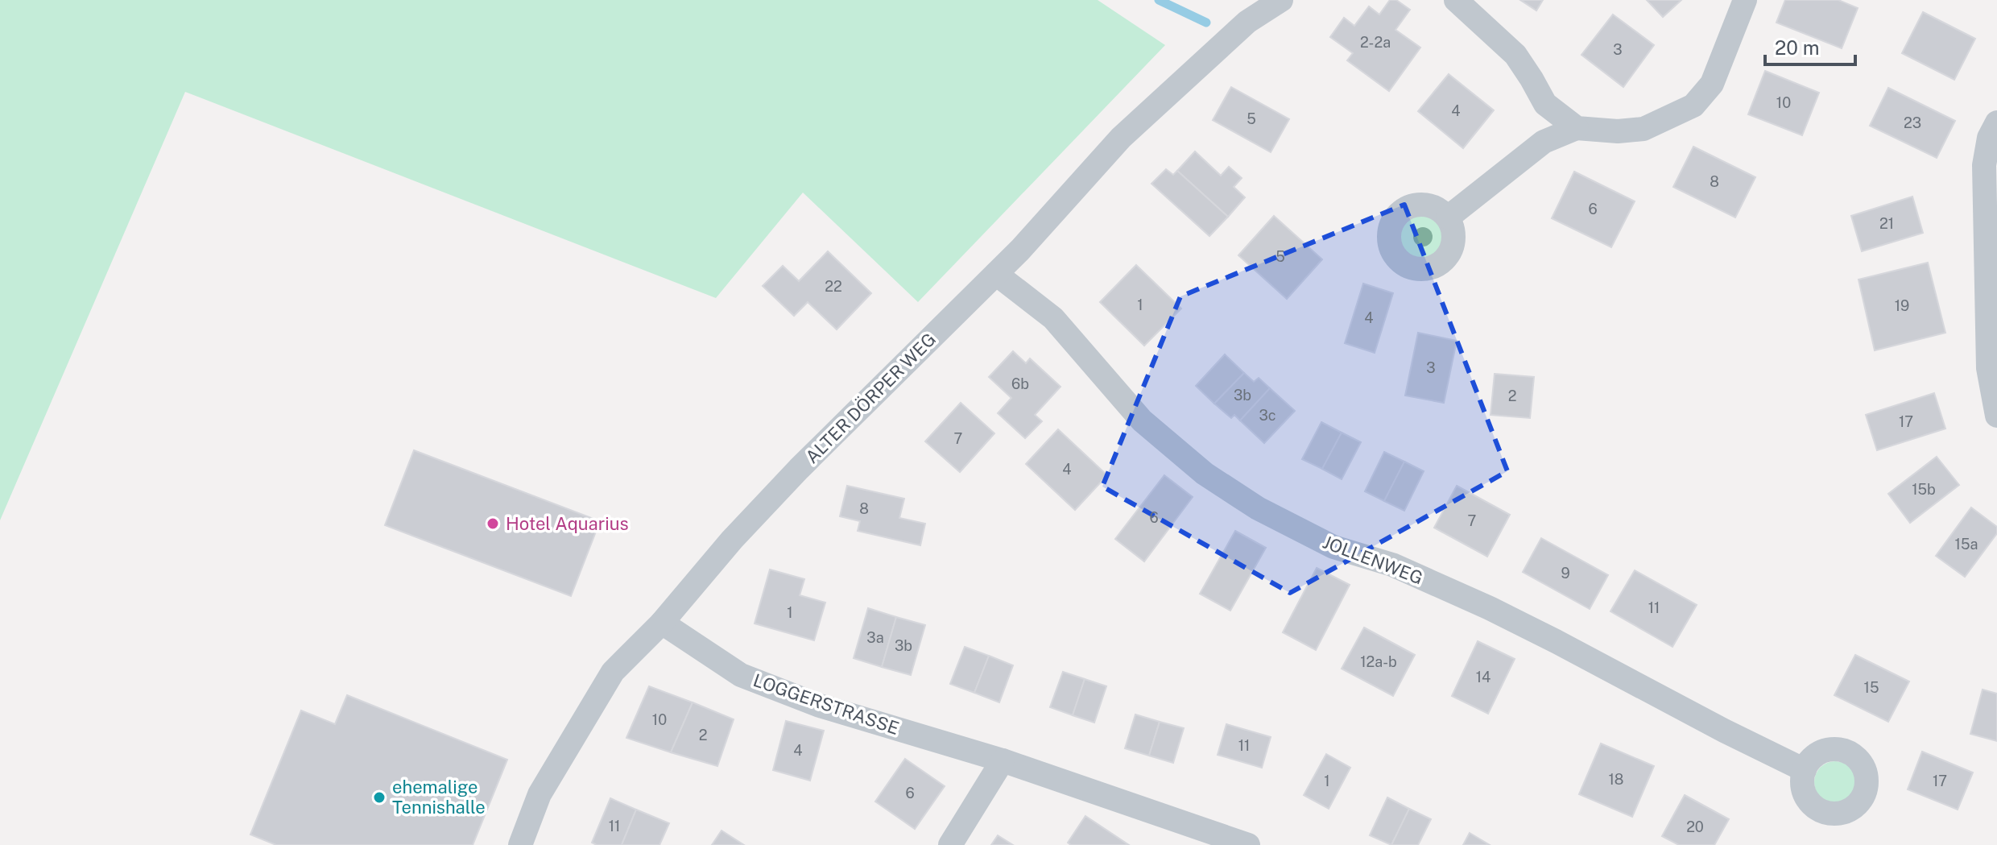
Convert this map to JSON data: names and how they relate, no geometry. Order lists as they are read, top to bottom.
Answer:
{
  "streets": {
    "street": ["ALTER DÖRPER WEG", "JOLLENWEG", "LOGGERSTRASSE"]
  },
  "crossings": [
    ["ALTER DÖRPER WEG", "JOLLENWEG"],
    ["ALTER DÖRPER WEG", "LOGGERSTRASSE"]
  ],
  "places": ["Hotel Aquarius", "ehemalige Tennishalle"],
  "house_numbers": [
    "2-2a",
    "3",
    "10",
    "4",
    "5",
    "23",
    "8",
    "6",
    "21",
    "5",
    "22",
    "1",
    "19",
    "4",
    "3",
    "6b",
    "3b",
    "2",
    "3c",
    "17",
    "7",
    "4",
    "15b",
    "8",
    "6",
    "7",
    "15a",
    "9",
    "11",
    "1",
    "3a",
    "3b",
    "12a-b",
    "14",
    "15",
    "10",
    "2",
    "11",
    "4",
    "18",
    "1",
    "17",
    "6",
    "11",
    "20"
  ],
  "scale_bar": "20 m"
}
